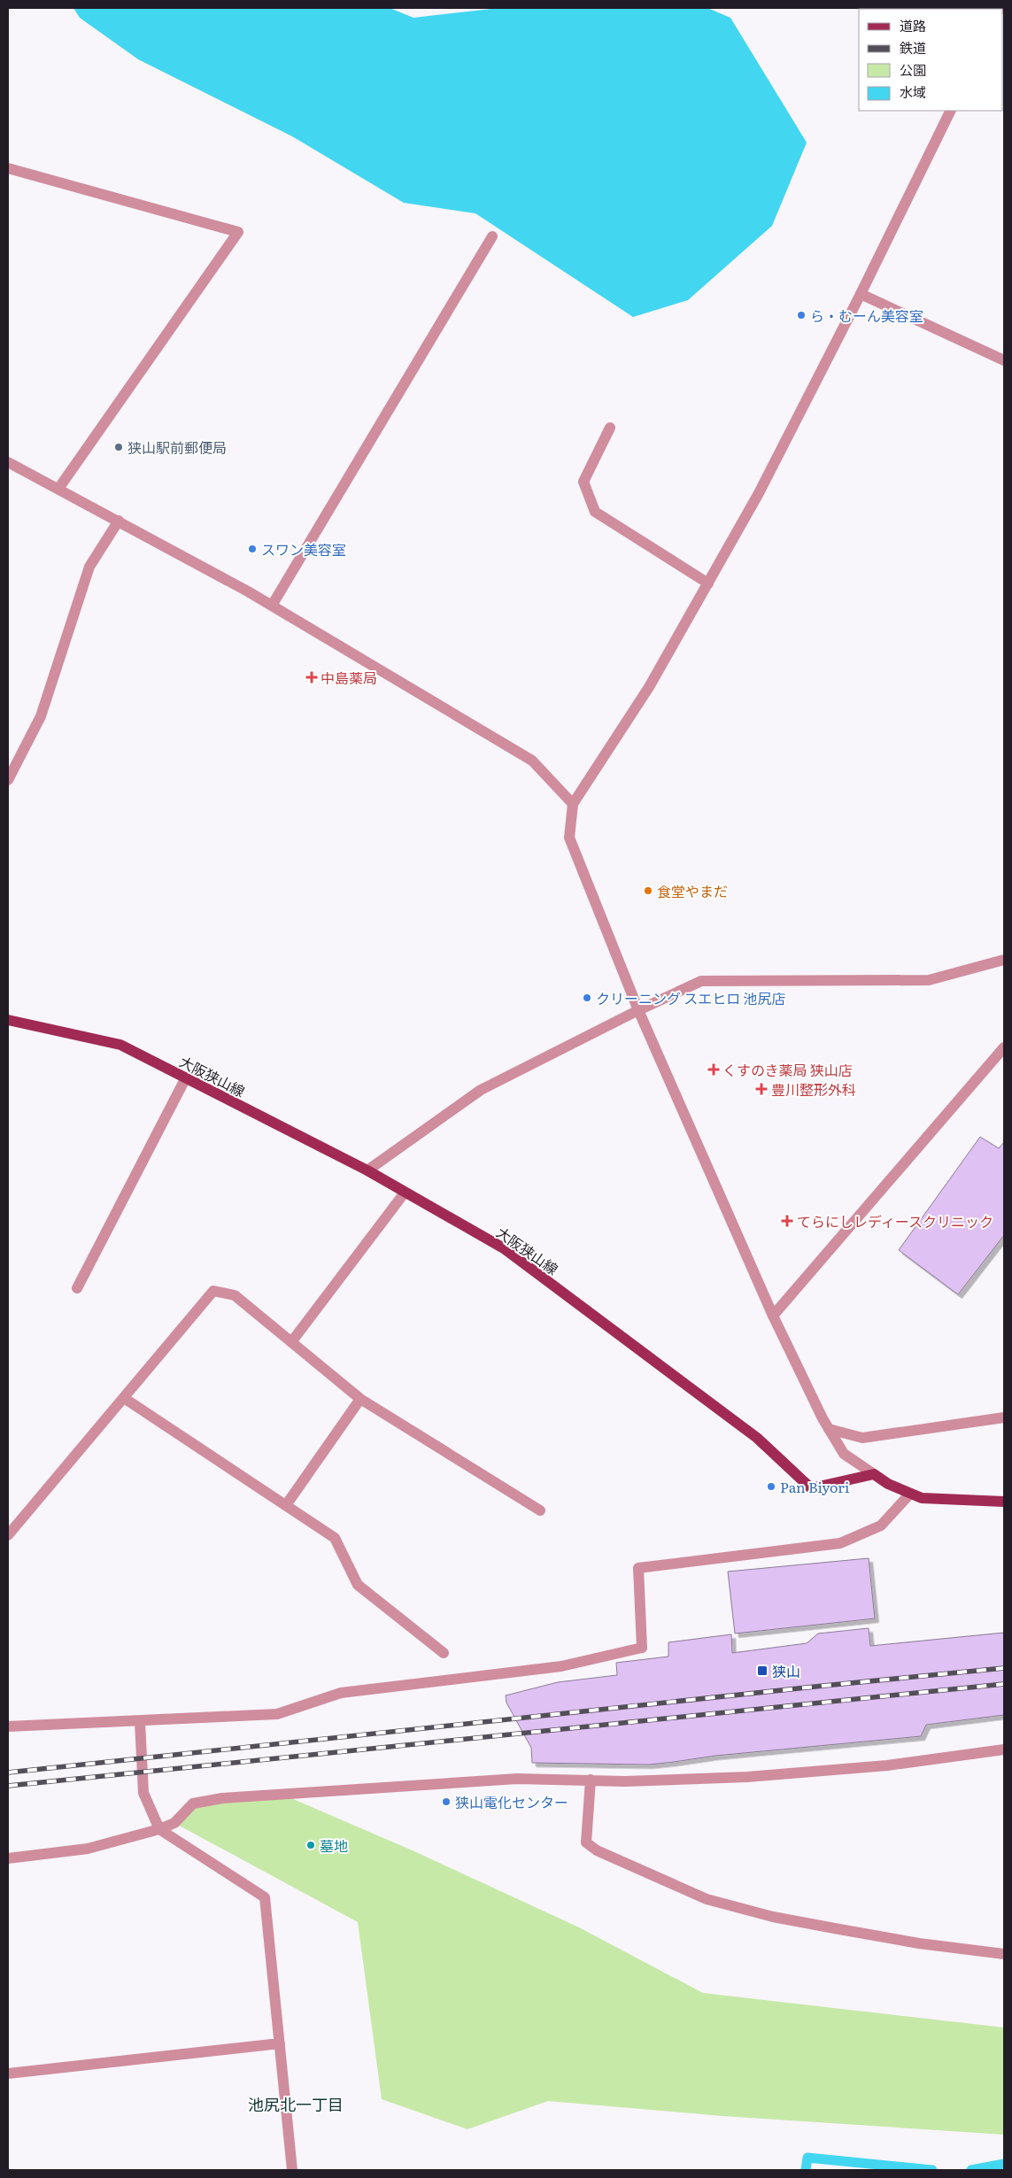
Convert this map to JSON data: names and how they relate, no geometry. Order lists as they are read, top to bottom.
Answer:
{
  "streets": {
    "main road": ["大阪狭山線"]
  },
  "districts": ["池尻北一丁目"],
  "places": {
    "other": [
      "ら・むーん美容室",
      "狭山駅前郵便局",
      "スワン美容室",
      "食堂やまだ",
      "クリーニング スエヒロ 池尻店",
      "Pan Biyori",
      "狭山電化センター",
      "墓地"
    ],
    "health": [
      "中島薬局",
      "くすのき薬局 狭山店",
      "豊川整形外科",
      "てらにしレディースクリニック"
    ],
    "transit": ["狭山"]
  },
  "legend": [
    "道路",
    "鉄道",
    "公園",
    "水域"
  ]
}
